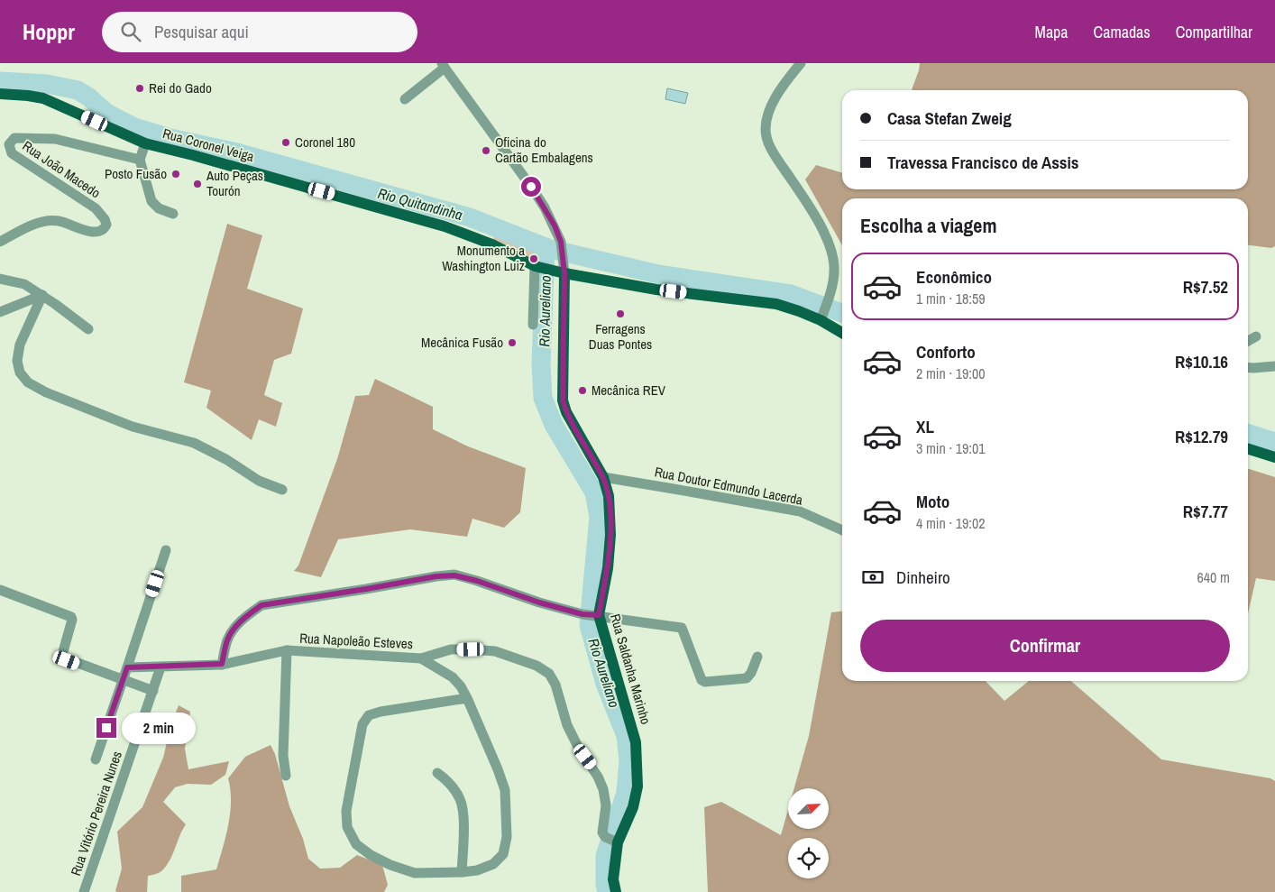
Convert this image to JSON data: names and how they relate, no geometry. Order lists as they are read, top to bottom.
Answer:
{
  "streets": {
    "main road": ["Rua Coronel Veiga", "Rua Saldanha Marinho"],
    "street": [
      "Rua João Macedo",
      "Rua Doutor Edmundo Lacerda",
      "Rua Napoleão Esteves",
      "Rua Vitório Pereira Nunes"
    ]
  },
  "crossings": [
    ["Rua Coronel Veiga", "Rua Saldanha Marinho"],
    ["Rua Doutor Edmundo Lacerda", "Rua Saldanha Marinho"],
    ["Rua Napoleão Esteves", "Rua Saldanha Marinho"],
    ["Rua Napoleão Esteves", "Rua Vitório Pereira Nunes"]
  ],
  "water": ["Rio Quitandinha", "Rio Aureliano"],
  "places": [
    "Rei do Gado",
    "Coronel 180",
    "Oficina do Cartão Embalagens",
    "Posto Fusão",
    "Auto Peças Tourón",
    "Monumento a Washington Luiz",
    "Ferragens Duas Pontes",
    "Mecânica Fusão",
    "Mecânica REV"
  ],
  "north": "top right",
  "page": {
    "header": "Hoppr",
    "search": "Pesquisar aqui",
    "nav": ["Mapa", "Camadas", "Compartilhar"],
    "banner": ["Casa Stefan Zweig", "Travessa Francisco de Assis"],
    "heading": "Escolha a viagem",
    "list": [
      {
        "name": "Econômico",
        "note": "1 min · 18:59",
        "value": "R$7.52"
      },
      {
        "name": "Conforto",
        "note": "2 min · 19:00",
        "value": "R$10.16"
      },
      {
        "name": "XL",
        "note": "3 min · 19:01",
        "value": "R$12.79"
      },
      {
        "name": "Moto",
        "note": "4 min · 19:02",
        "value": "R$7.77"
      }
    ],
    "pay": ["Dinheiro", "640 m"],
    "buttons": "Confirmar",
    "bubble": "2 min"
  }
}
